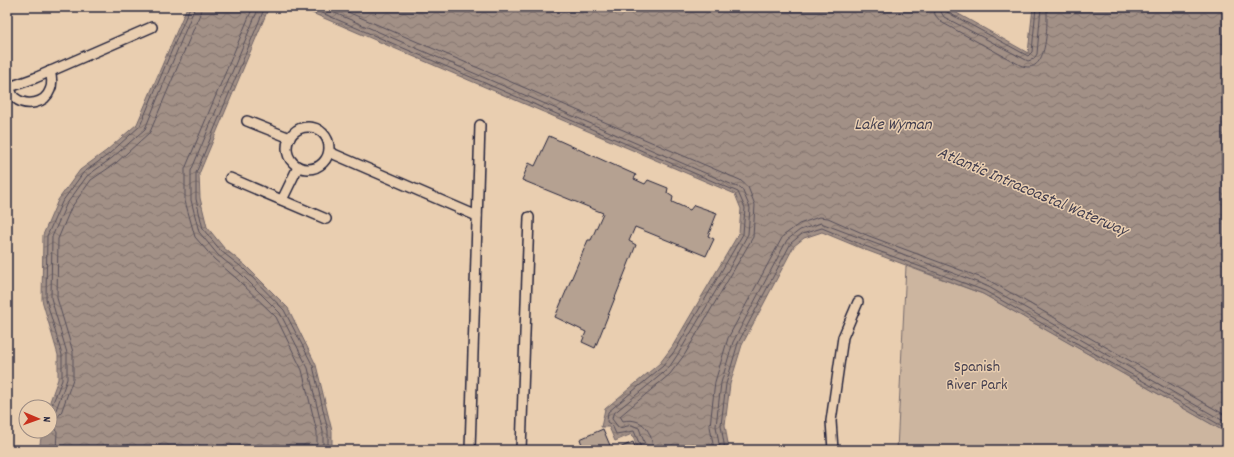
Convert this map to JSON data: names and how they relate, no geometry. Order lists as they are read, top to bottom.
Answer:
{
  "water": ["Lake Wyman", "Atlantic Intracoastal Waterway"],
  "parks": ["Spanish River Park"],
  "north": "right"
}
